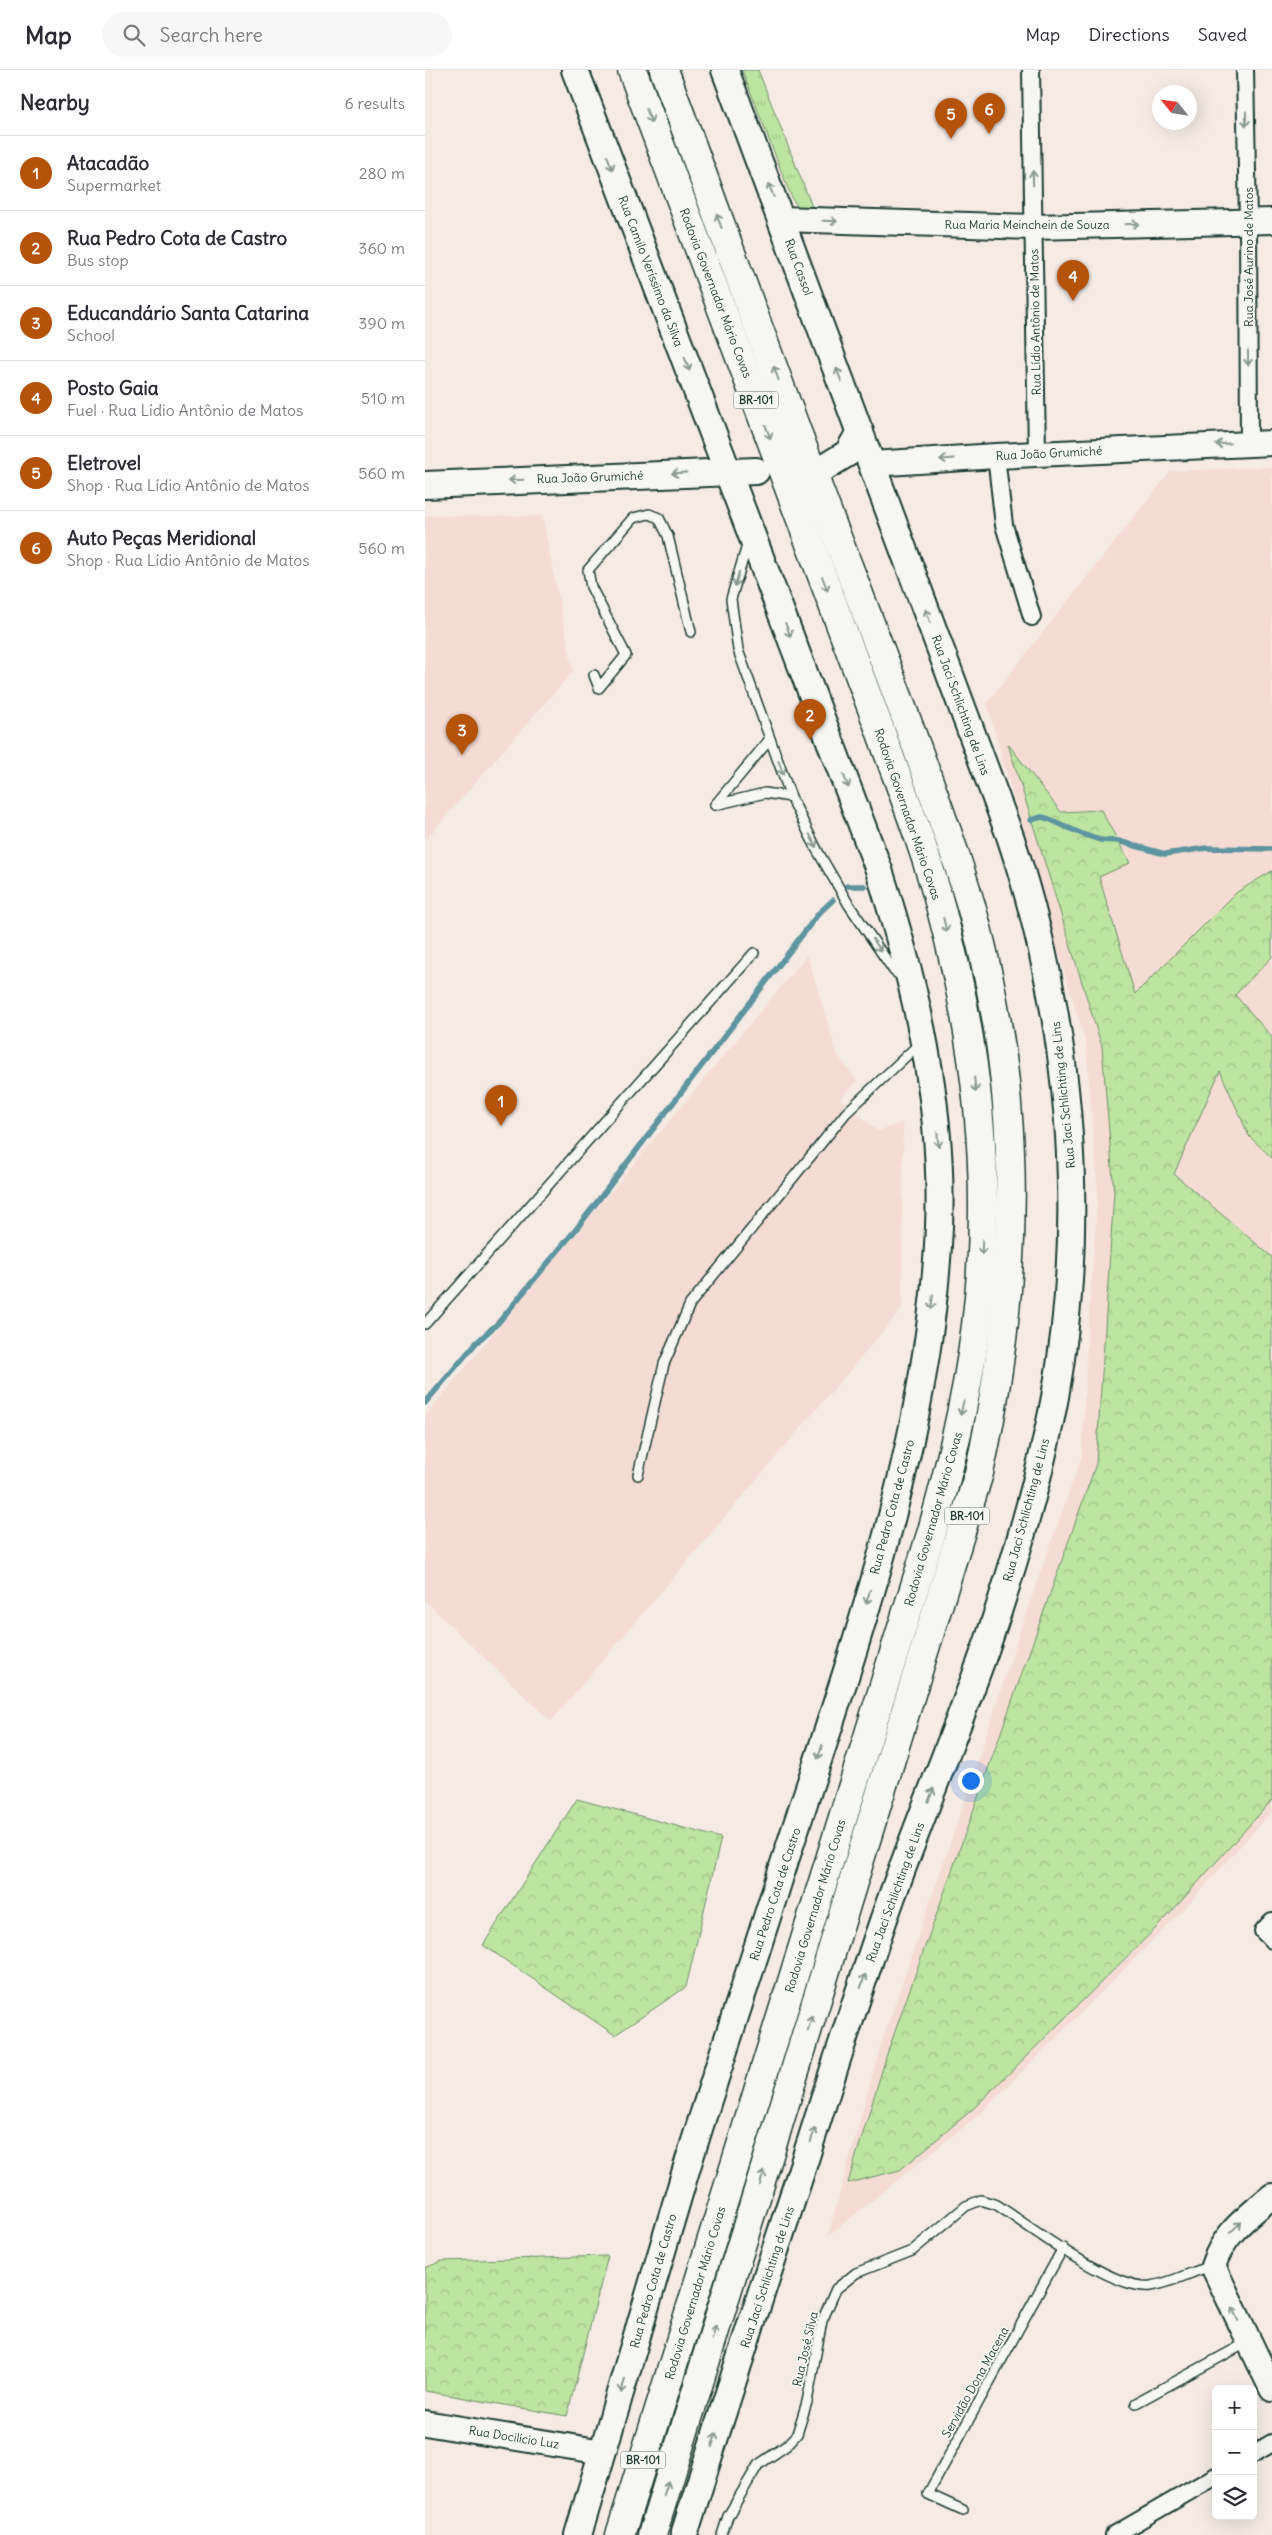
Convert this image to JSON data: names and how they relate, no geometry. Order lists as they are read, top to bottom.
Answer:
{
  "streets": {
    "highway": ["Rodovia Governador Mário Covas", "BR-101"],
    "main road": [
      "Rua Maria Meinchein de Souza",
      "Rua Cassol",
      "Rua Camilo Veríssimo da Silva",
      "Rua João Grumiché",
      "Rua Jaci Schlichting de Lins",
      "Rua Pedro Cota de Castro",
      "Rua Docilício Luz"
    ],
    "street": ["Rua José Aurino de Matos", "Rua Lídio Antônio de Matos"],
    "lane": ["Rua José Silva", "Servidão Dona Macena"]
  },
  "crossings": [
    ["Rua Maria Meinchein de Souza", "Rua José Aurino de Matos"],
    ["Rua Maria Meinchein de Souza", "Rua Cassol"],
    ["Rua Maria Meinchein de Souza", "Rua Lídio Antônio de Matos"],
    ["Rua José Aurino de Matos", "Rua João Grumiché"],
    ["Rua Cassol", "Rua João Grumiché"],
    ["Rua Cassol", "Rua Jaci Schlichting de Lins"],
    ["Rua Camilo Veríssimo da Silva", "Rua João Grumiché"],
    ["Rua Camilo Veríssimo da Silva", "Rua Pedro Cota de Castro"],
    ["Rua Lídio Antônio de Matos", "Rua João Grumiché"],
    ["Rua João Grumiché", "Rua Jaci Schlichting de Lins"],
    ["Rua João Grumiché", "Rua Pedro Cota de Castro"],
    ["Rua Pedro Cota de Castro", "Rua Docilício Luz"],
    ["Rua José Silva", "Servidão Dona Macena"]
  ],
  "one_way": [
    "Rua Maria Meinchein de Souza",
    "Rua José Aurino de Matos",
    "Rua Cassol",
    "Rua Camilo Veríssimo da Silva",
    "Rua Lídio Antônio de Matos",
    "Rua João Grumiché",
    "Rua Jaci Schlichting de Lins",
    "Rua Pedro Cota de Castro"
  ],
  "north": "top left",
  "page": {
    "header": "Map",
    "search": "Search here",
    "nav": ["Map", "Directions", "Saved"],
    "heading": ["Nearby", "6 results"],
    "pins": [
      "6",
      "5",
      "4",
      "2",
      "3",
      "1"
    ],
    "list": [
      {
        "mark": "1",
        "name": "Atacadão",
        "note": "Supermarket",
        "value": "280 m"
      },
      {
        "mark": "2",
        "name": "Rua Pedro Cota de Castro",
        "note": "Bus stop",
        "value": "360 m"
      },
      {
        "mark": "3",
        "name": "Educandário Santa Catarina",
        "note": "School",
        "value": "390 m"
      },
      {
        "mark": "4",
        "name": "Posto Gaia",
        "note": "Fuel · Rua Lídio Antônio de Matos",
        "value": "510 m"
      },
      {
        "mark": "5",
        "name": "Eletrovel",
        "note": "Shop · Rua Lídio Antônio de Matos",
        "value": "560 m"
      },
      {
        "mark": "6",
        "name": "Auto Peças Meridional",
        "note": "Shop · Rua Lídio Antônio de Matos",
        "value": "560 m"
      }
    ],
    "map_buttons": ["+", "−"]
  }
}
